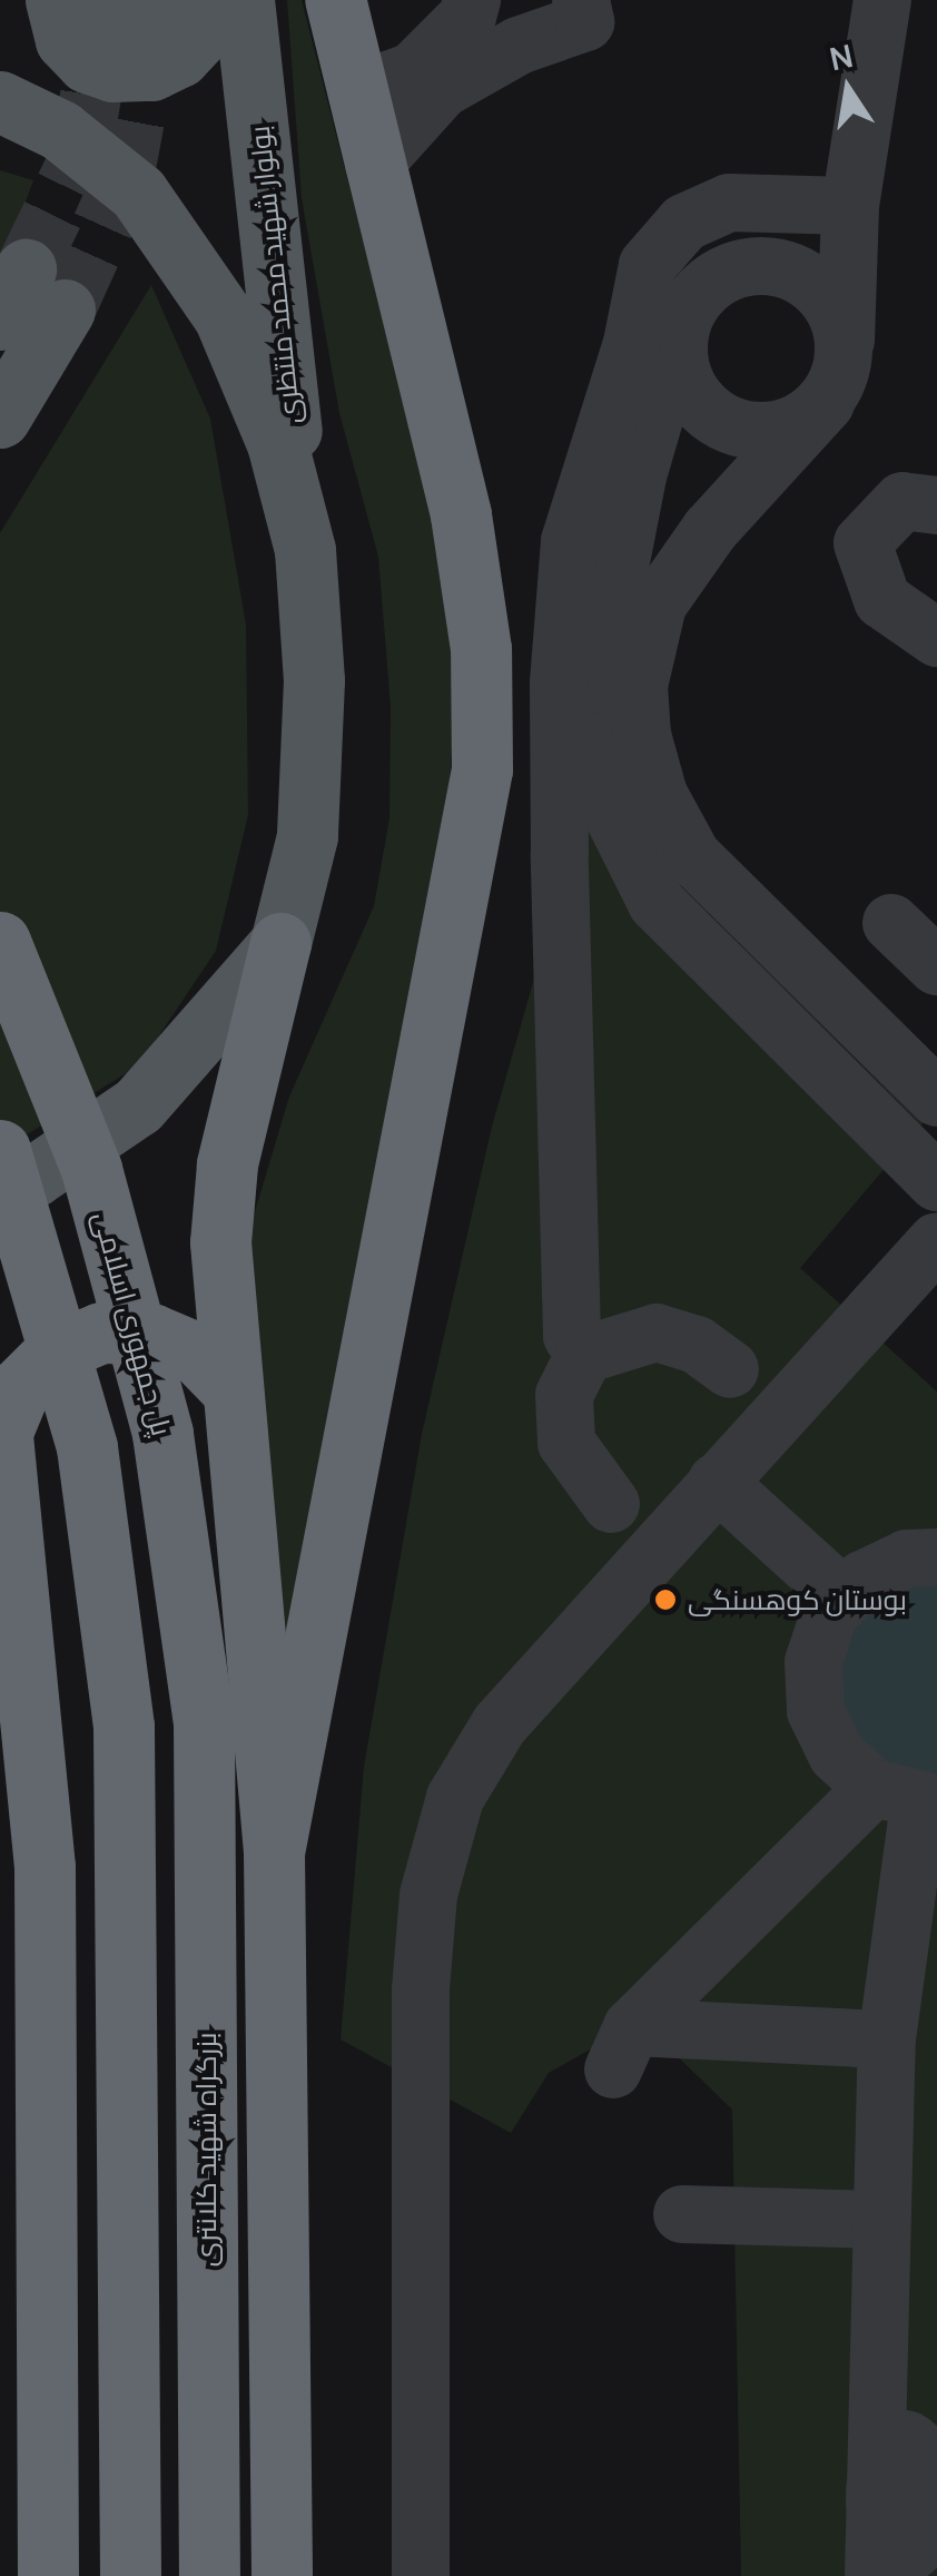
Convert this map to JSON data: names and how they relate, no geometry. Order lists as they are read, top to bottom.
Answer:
{
  "streets": {
    "highway": ["پل جمهوری اسلامی", "بزرگراه شهید کلانتری"],
    "main road": ["بولوار شهید محمد منتظری"]
  },
  "crossings": [
    ["پل جمهوری اسلامی", "بزرگراه شهید کلانتری"]
  ],
  "places": ["بوستان کوهسنگی"],
  "north": "top"
}
